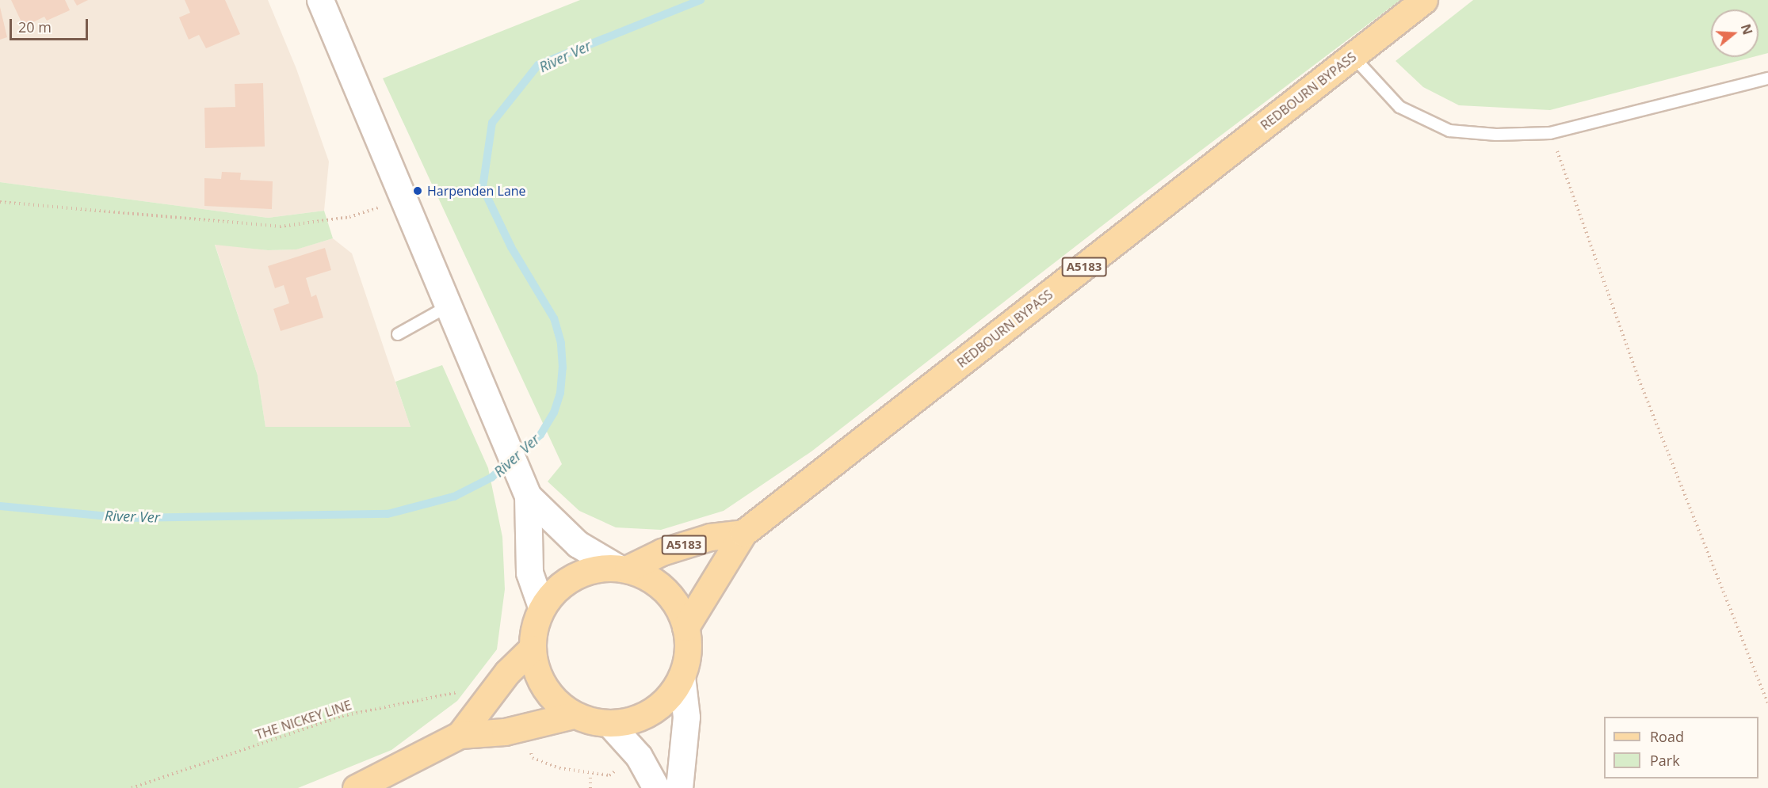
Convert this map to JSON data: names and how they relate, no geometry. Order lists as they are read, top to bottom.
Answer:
{
  "streets": {
    "main road": ["REDBOURN BYPASS", "A5183"],
    "path": ["THE NICKEY LINE"]
  },
  "crossings": [
    ["REDBOURN BYPASS", "A5183"]
  ],
  "water": ["River Ver"],
  "places": ["Harpenden Lane"],
  "legend": ["Road", "Park"],
  "scale_bar": "20 m",
  "north": "right"
}
